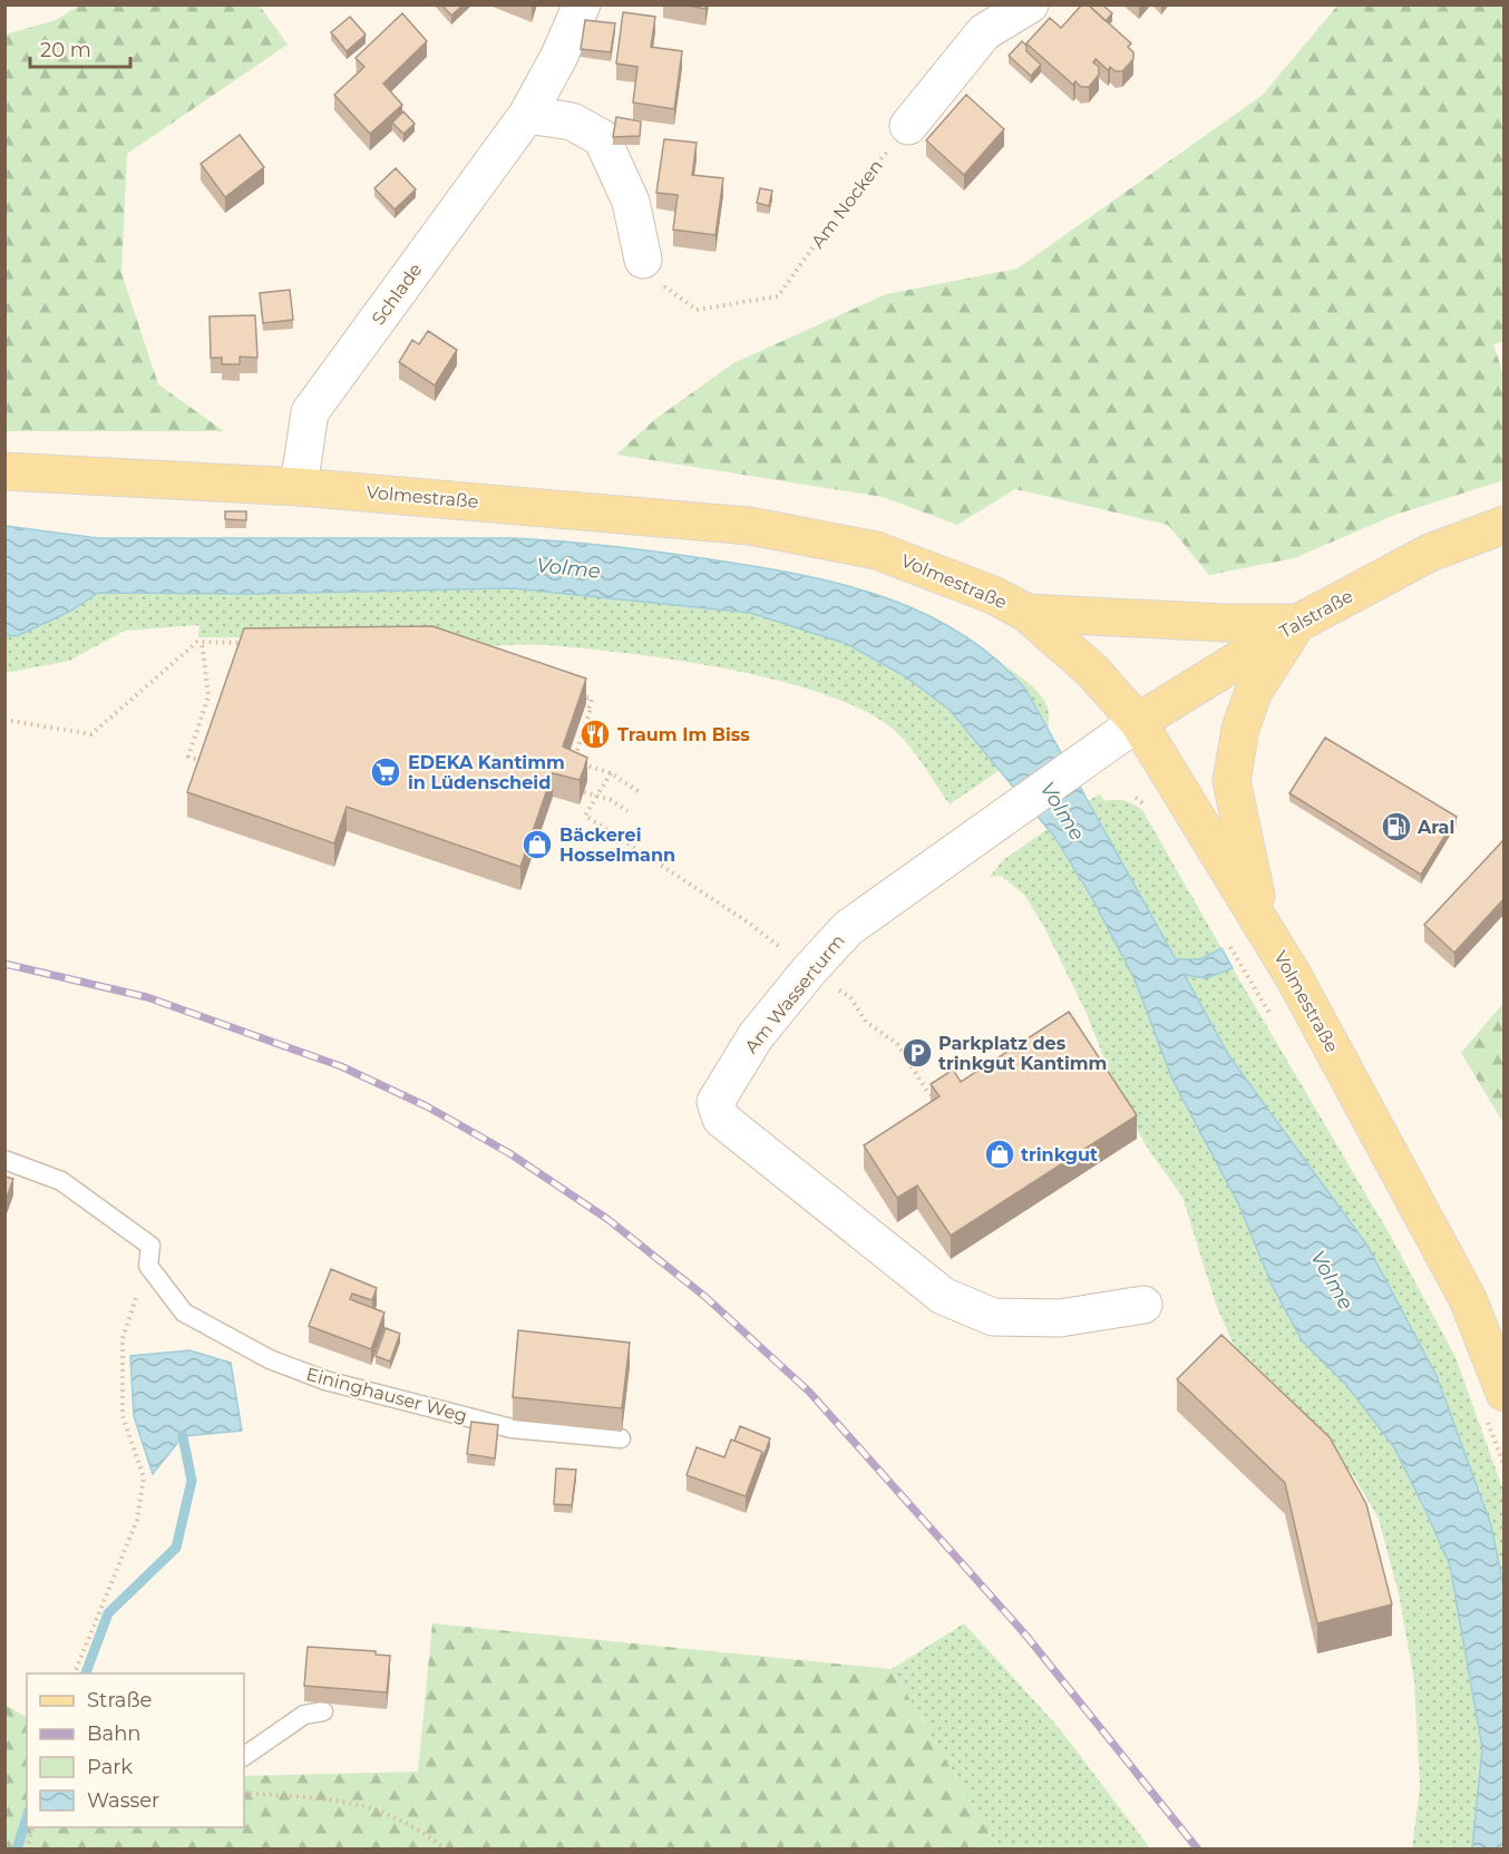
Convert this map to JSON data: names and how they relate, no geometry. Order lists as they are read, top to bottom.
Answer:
{
  "streets": {
    "main road": ["Volmestraße", "Talstraße"],
    "street": ["Schlade", "Am Wasserturm"],
    "lane": ["Eininghauser Weg"],
    "path": ["Am Nocken"]
  },
  "crossings": [
    ["Schlade", "Volmestraße"],
    ["Volmestraße", "Talstraße"],
    ["Volmestraße", "Am Wasserturm"],
    ["Talstraße", "Am Wasserturm"]
  ],
  "water": ["Volme"],
  "places": {
    "restaurant": ["Traum Im Biss"],
    "supermarket": ["EDEKA Kantimm in Lüdenscheid"],
    "fuel station": ["Aral"],
    "shop": ["Bäckerei Hosselmann", "trinkgut"],
    "parking": ["Parkplatz des trinkgut Kantimm"]
  },
  "legend": [
    "Straße",
    "Bahn",
    "Park",
    "Wasser"
  ],
  "scale_bar": "20 m"
}
